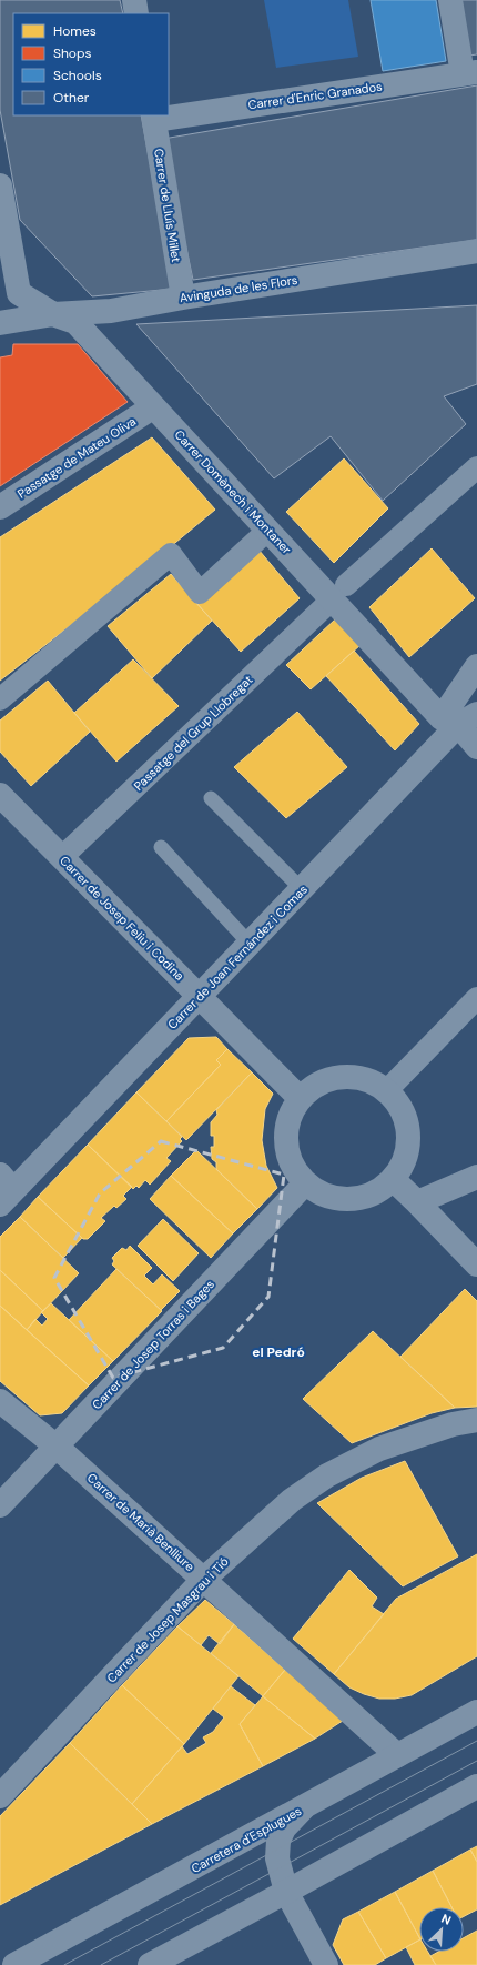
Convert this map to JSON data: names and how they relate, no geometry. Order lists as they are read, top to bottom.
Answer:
{
  "streets": {
    "street": [
      "Carrer d'Enric Granados",
      "Carrer de Lluís Millet",
      "Avinguda de les Flors",
      "Passatge de Mateu Oliva",
      "Carrer Domènech i Montaner",
      "Passatge del Grup Llobregat",
      "Carrer de Josep Feliu i Codina",
      "Carrer de Joan Fernández i Comas",
      "Carrer de Josep Torras i Bages",
      "Carrer de Marià Benlliure",
      "Carrer de Josep Masgrau i Tió",
      "Carretera d'Esplugues"
    ]
  },
  "crossings": [
    ["Carrer d'Enric Granados", "Carrer de Lluís Millet"],
    ["Carrer de Lluís Millet", "Avinguda de les Flors"],
    ["Avinguda de les Flors", "Carrer Domènech i Montaner"],
    ["Passatge de Mateu Oliva", "Carrer Domènech i Montaner"],
    ["Carrer Domènech i Montaner", "Carrer de Joan Fernández i Comas"],
    ["Passatge del Grup Llobregat", "Carrer de Josep Feliu i Codina"],
    ["Carrer de Josep Feliu i Codina", "Carrer de Joan Fernández i Comas"],
    ["Carrer de Josep Feliu i Codina", "Carrer de Josep Torras i Bages"],
    ["Carrer de Josep Torras i Bages", "Carrer de Marià Benlliure"],
    ["Carrer de Marià Benlliure", "Carrer de Josep Masgrau i Tió"],
    ["Carrer de Marià Benlliure", "Carretera d'Esplugues"]
  ],
  "districts": ["el Pedró"],
  "legend": [
    "Homes",
    "Shops",
    "Schools",
    "Other"
  ],
  "north": "top right"
}
